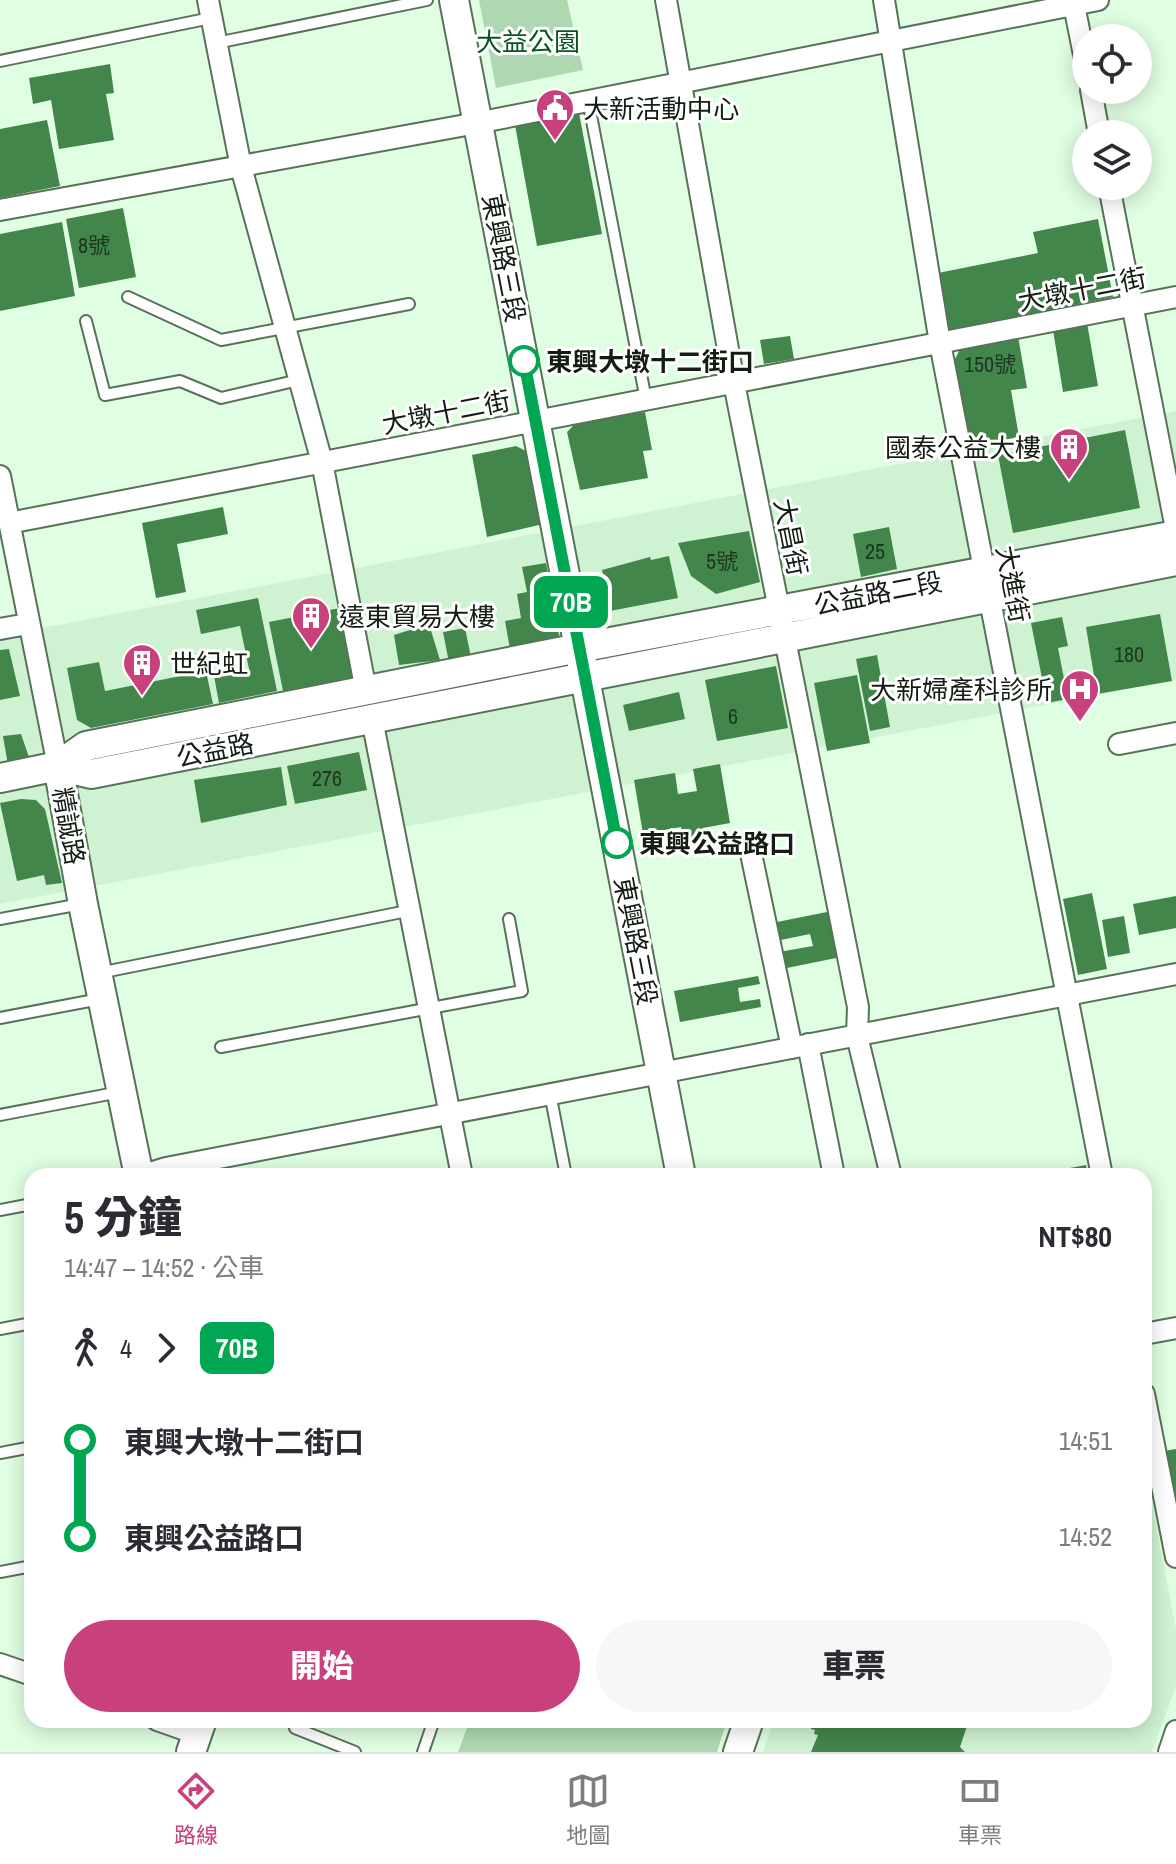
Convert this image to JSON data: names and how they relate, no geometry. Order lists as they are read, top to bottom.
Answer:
{
  "streets": {
    "main road": [
      "東興路三段",
      "公益路二段",
      "公益路",
      "精誠路"
    ],
    "street": ["大墩十二街", "大昌街", "大進街"]
  },
  "crossings": [
    ["東興路三段", "大墩十二街"],
    ["東興路三段", "公益路二段"],
    ["東興路三段", "公益路"],
    ["大墩十二街", "大昌街"],
    ["大墩十二街", "大進街"],
    ["大墩十二街", "精誠路"],
    ["大昌街", "公益路二段"],
    ["大進街", "公益路二段"],
    ["公益路二段", "公益路"],
    ["公益路", "精誠路"]
  ],
  "parks": ["大益公園"],
  "places": {
    "public building": ["大新活動中心"],
    "other": ["東興大墩十二街口", "東興公益路口"],
    "building": ["國泰公益大樓", "遠東貿易大樓", "世紀虹"],
    "hospital": ["大新婦產科診所"]
  },
  "lines": ["bus line 70B"],
  "house_numbers": [
    "8號",
    "150號",
    "25",
    "5號",
    "180",
    "6",
    "276"
  ],
  "page": {
    "on_map": "70B",
    "heading": ["5 分鐘", "14:47 – 14:52 · 公車", "NT$80"],
    "legs": ["4", "70B"],
    "list": [
      {
        "name": "東興大墩十二街口",
        "value": "14:51"
      },
      {
        "name": "東興公益路口",
        "value": "14:52"
      }
    ],
    "buttons": ["開始", "車票"],
    "tabs": ["路線", "地圖", "車票"]
  }
}
